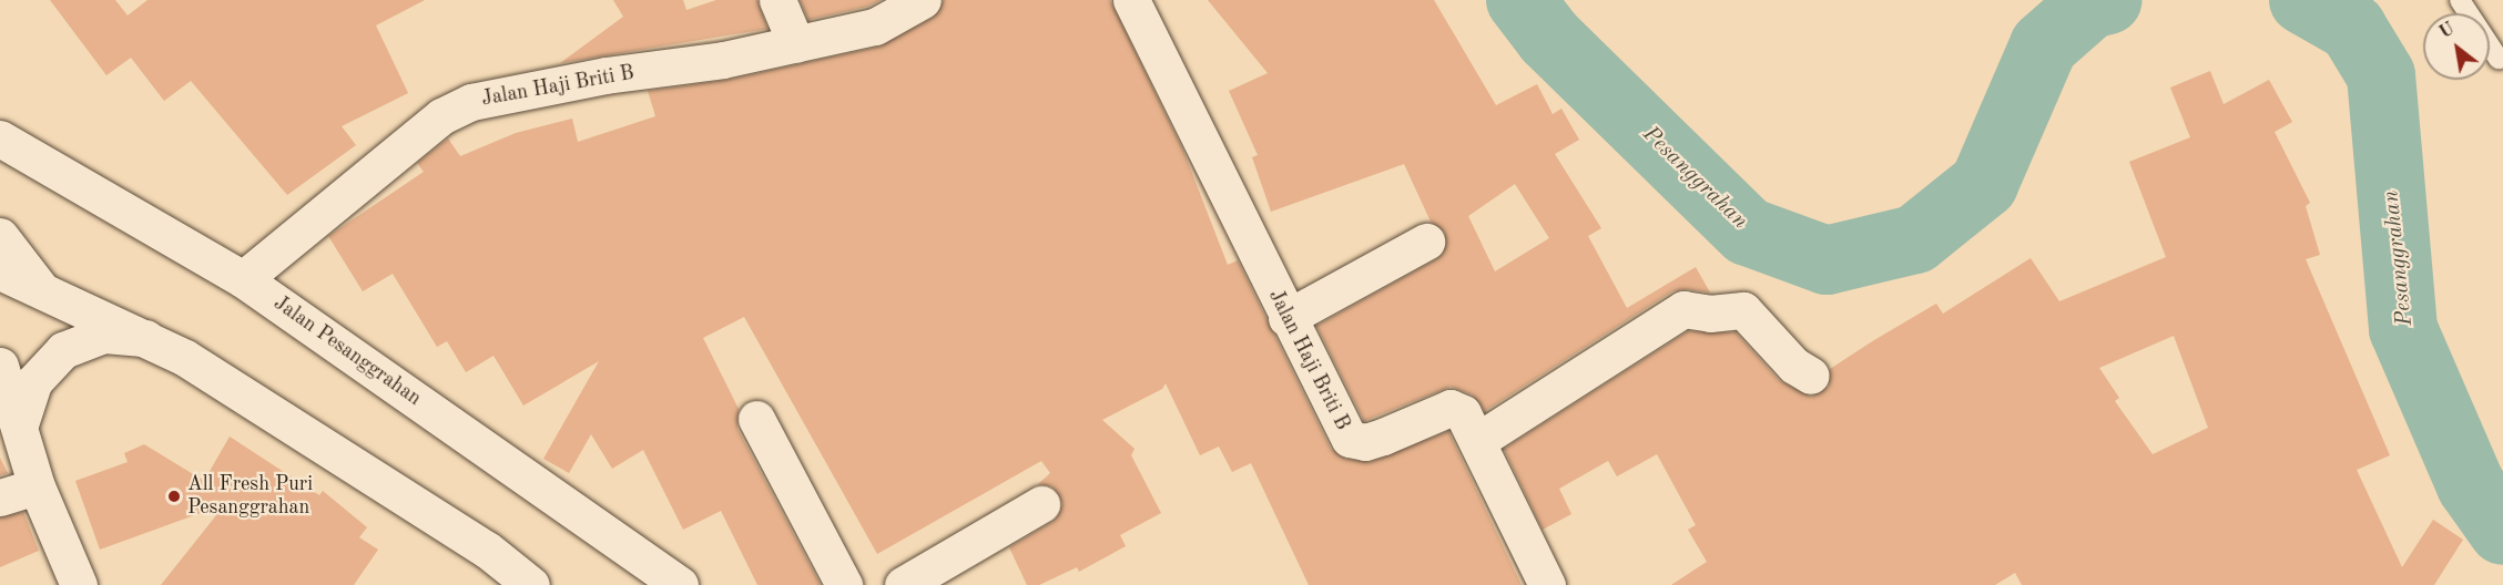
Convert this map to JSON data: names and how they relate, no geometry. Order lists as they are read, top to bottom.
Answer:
{
  "streets": {
    "street": ["Jalan Haji Briti B", "Jalan Pesanggrahan"]
  },
  "crossings": [
    ["Jalan Haji Briti B", "Jalan Pesanggrahan"]
  ],
  "water": ["Pesanggrahan"],
  "places": ["All Fresh Puri Pesanggrahan"],
  "north": "top left"
}
